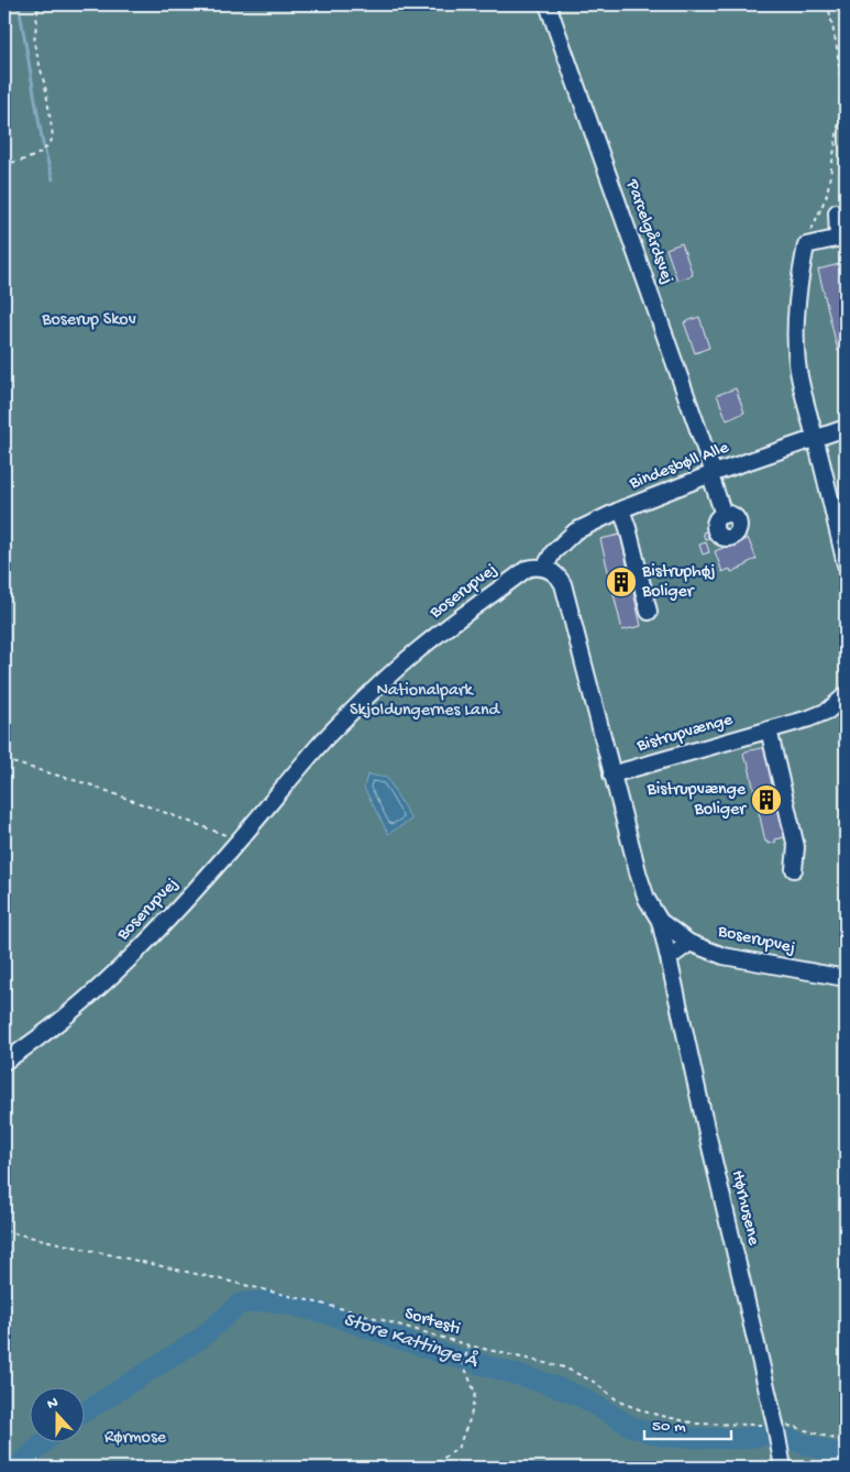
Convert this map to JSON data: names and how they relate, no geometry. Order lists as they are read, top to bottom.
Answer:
{
  "streets": {
    "street": [
      "Parcelgårdsvej",
      "Bindesbøll Alle",
      "Boserupvej",
      "Bistrupvænge",
      "Hørhusene"
    ],
    "path": ["Sortesti"]
  },
  "crossings": [
    ["Parcelgårdsvej", "Bindesbøll Alle"],
    ["Bindesbøll Alle", "Boserupvej"],
    ["Boserupvej", "Bistrupvænge"],
    ["Boserupvej", "Hørhusene"],
    ["Hørhusene", "Sortesti"]
  ],
  "water": ["Store Kattinge Å"],
  "parks": ["Boserup Skov", "Nationalpark Skjoldungernes Land", "Rørmose"],
  "places": {
    "building": ["Bistruphøj Boliger", "Bistrupvænge Boliger"]
  },
  "scale_bar": "50 m",
  "north": "top"
}
